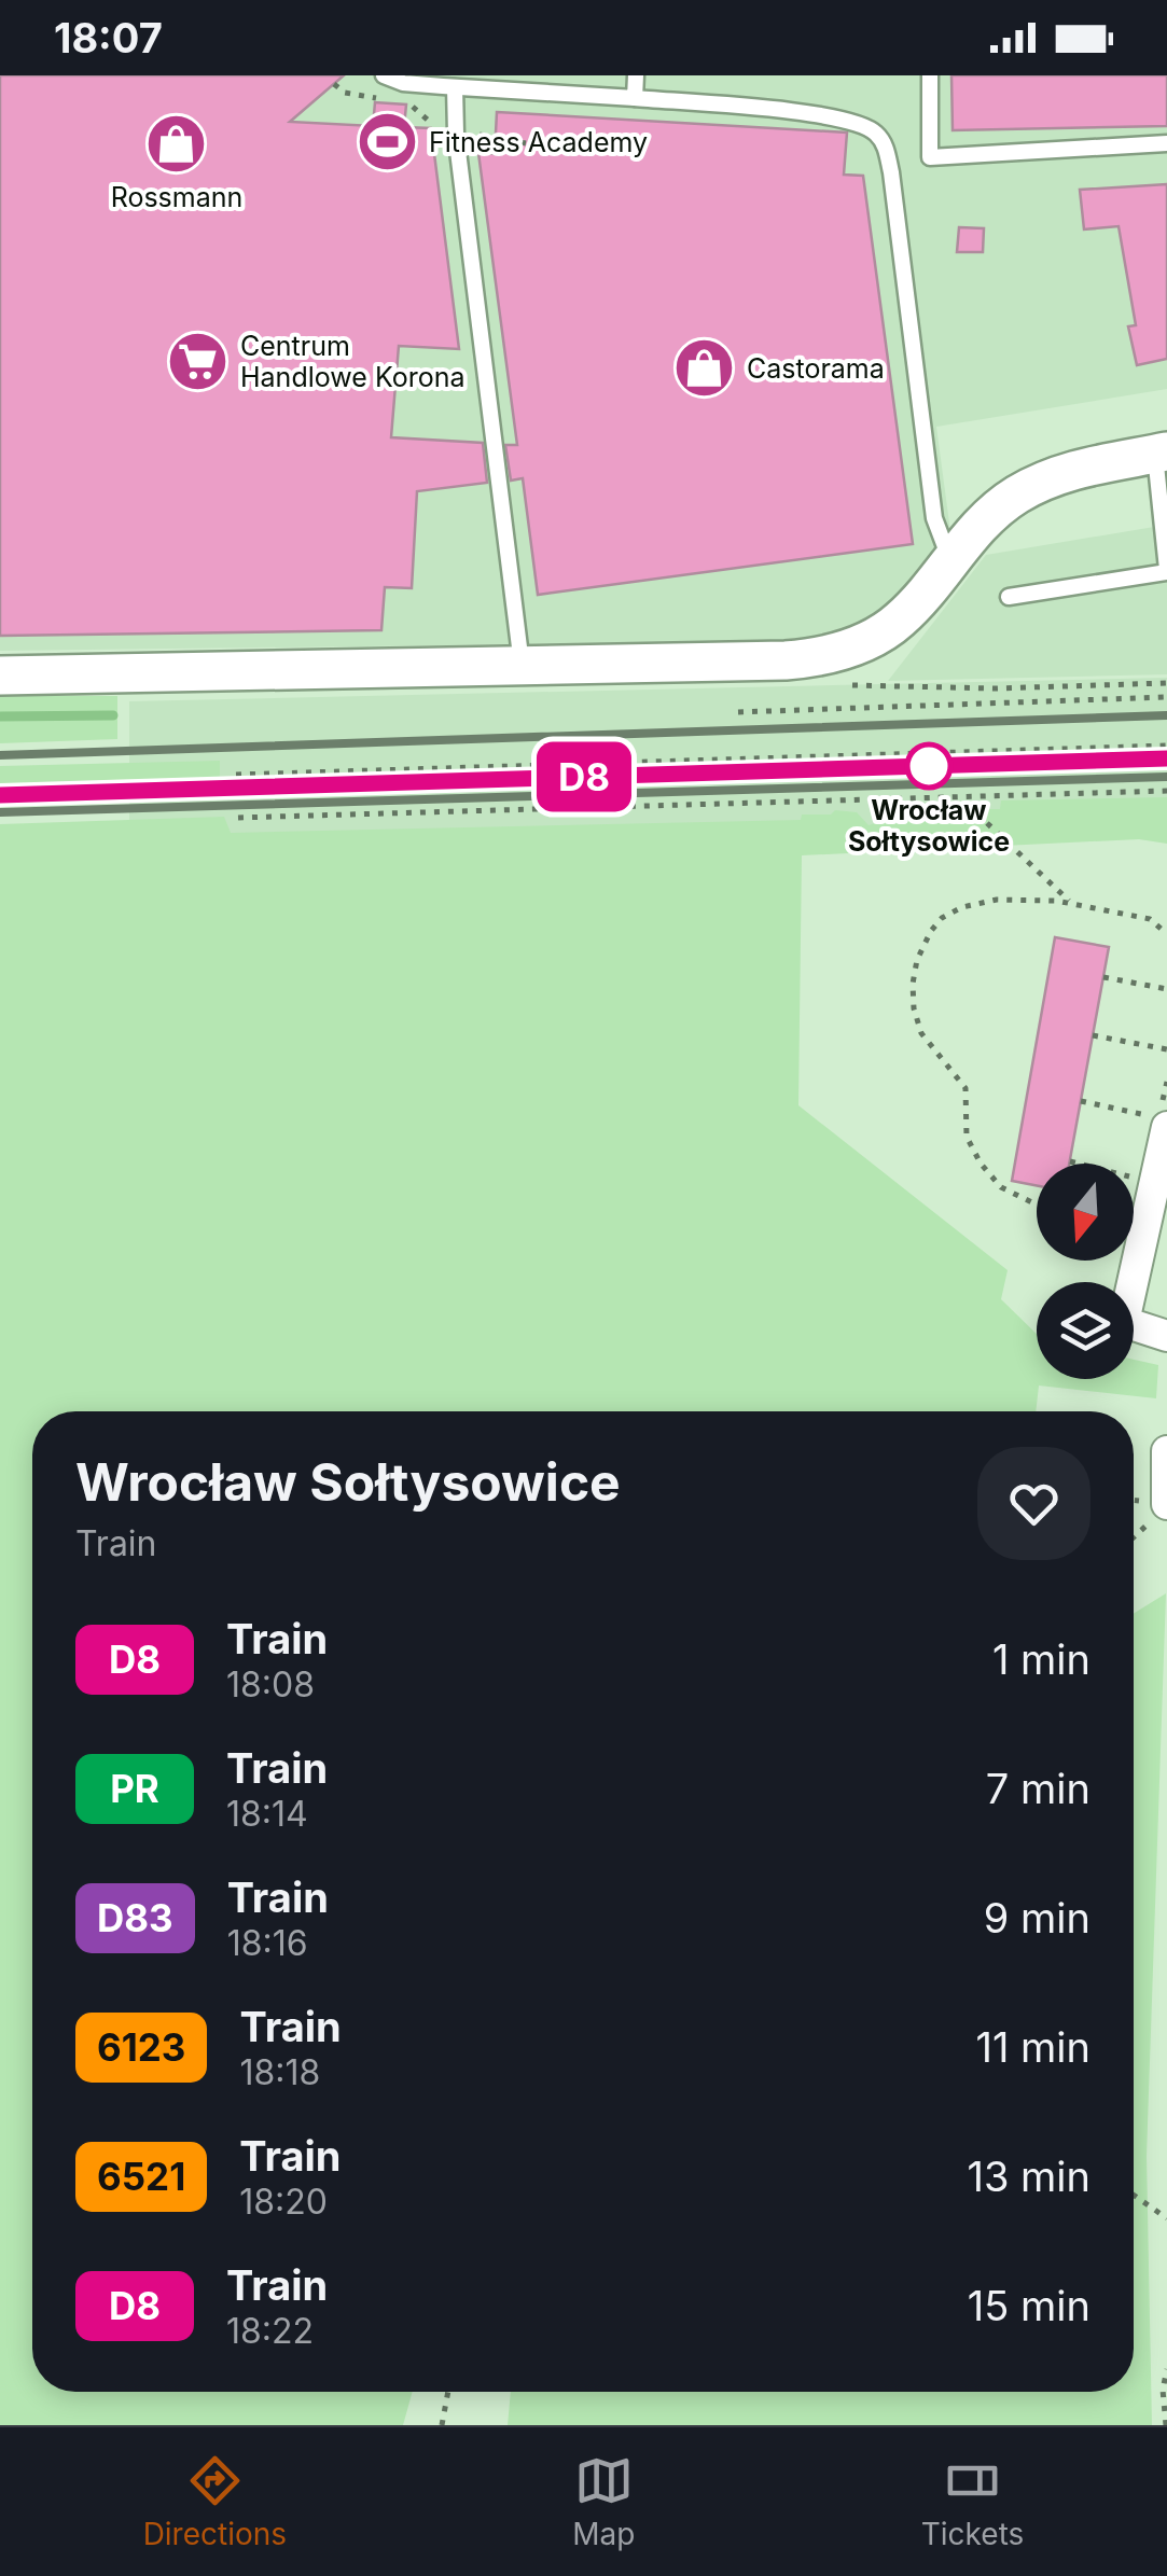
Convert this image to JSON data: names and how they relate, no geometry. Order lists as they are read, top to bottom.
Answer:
{
  "places": {
    "sports": ["Fitness Academy"],
    "shop": ["Rossmann", "Castorama"],
    "supermarket": ["Centrum Handlowe Korona"],
    "other": ["Wrocław Sołtysowice"]
  },
  "north": "bottom",
  "page": {
    "status": "18:07",
    "on_map": "D8",
    "heading": ["Wrocław Sołtysowice", "Train"],
    "list": [
      {
        "mark": "D8",
        "name": "Train",
        "note": "18:08",
        "value": "1 min"
      },
      {
        "mark": "PR",
        "name": "Train",
        "note": "18:14",
        "value": "7 min"
      },
      {
        "mark": "D83",
        "name": "Train",
        "note": "18:16",
        "value": "9 min"
      },
      {
        "mark": "6123",
        "name": "Train",
        "note": "18:18",
        "value": "11 min"
      },
      {
        "mark": "6521",
        "name": "Train",
        "note": "18:20",
        "value": "13 min"
      },
      {
        "mark": "D8",
        "name": "Train",
        "note": "18:22",
        "value": "15 min"
      }
    ],
    "tabs": ["Directions", "Map", "Tickets"]
  }
}
